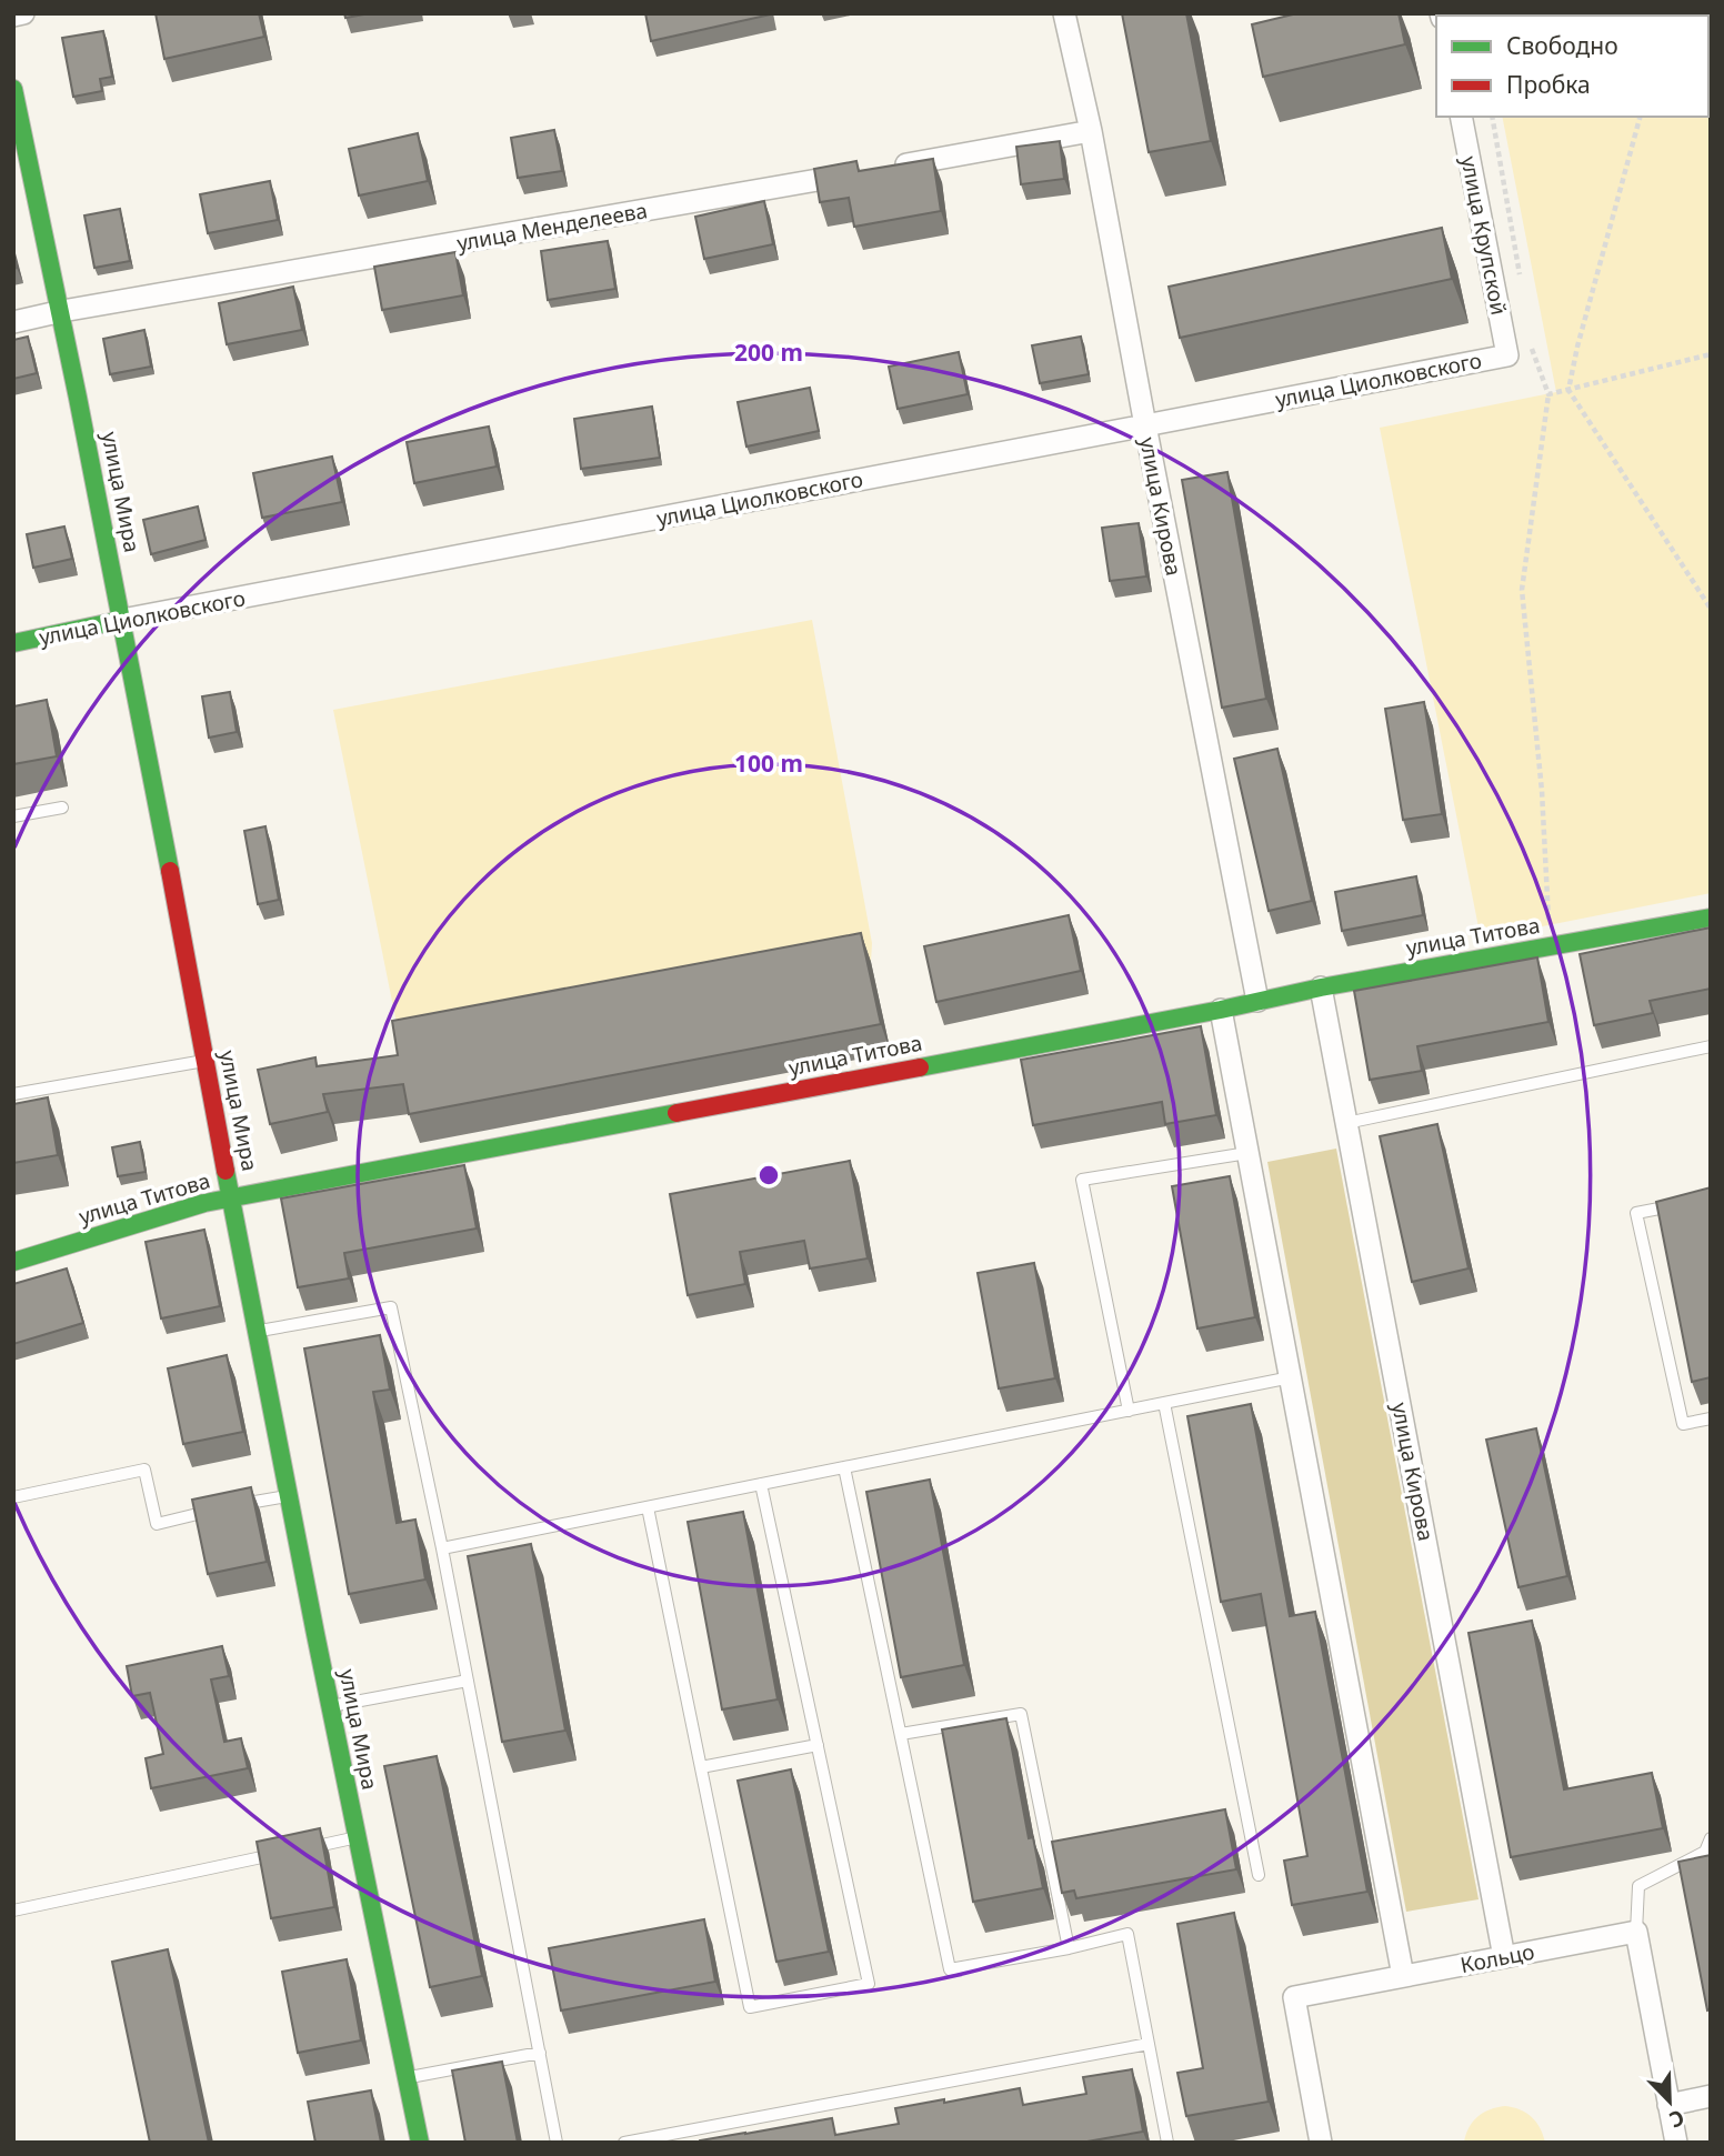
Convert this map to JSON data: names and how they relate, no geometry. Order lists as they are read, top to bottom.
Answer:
{
  "streets": {
    "street": [
      "улица Менделеева",
      "улица Крупской",
      "улица Циолковского",
      "улица Мира",
      "улица Кирова",
      "улица Титова",
      "Кольцо"
    ]
  },
  "crossings": [
    ["улица Менделеева", "улица Мира"],
    ["улица Крупской", "улица Циолковского"],
    ["улица Циолковского", "улица Мира"],
    ["улица Циолковского", "улица Кирова"],
    ["улица Мира", "улица Титова"],
    ["улица Кирова", "улица Титова"],
    ["улица Кирова", "Кольцо"]
  ],
  "legend": ["Свободно", "Пробка"],
  "north": "bottom right",
  "rings": ["200 m", "100 m"]
}
